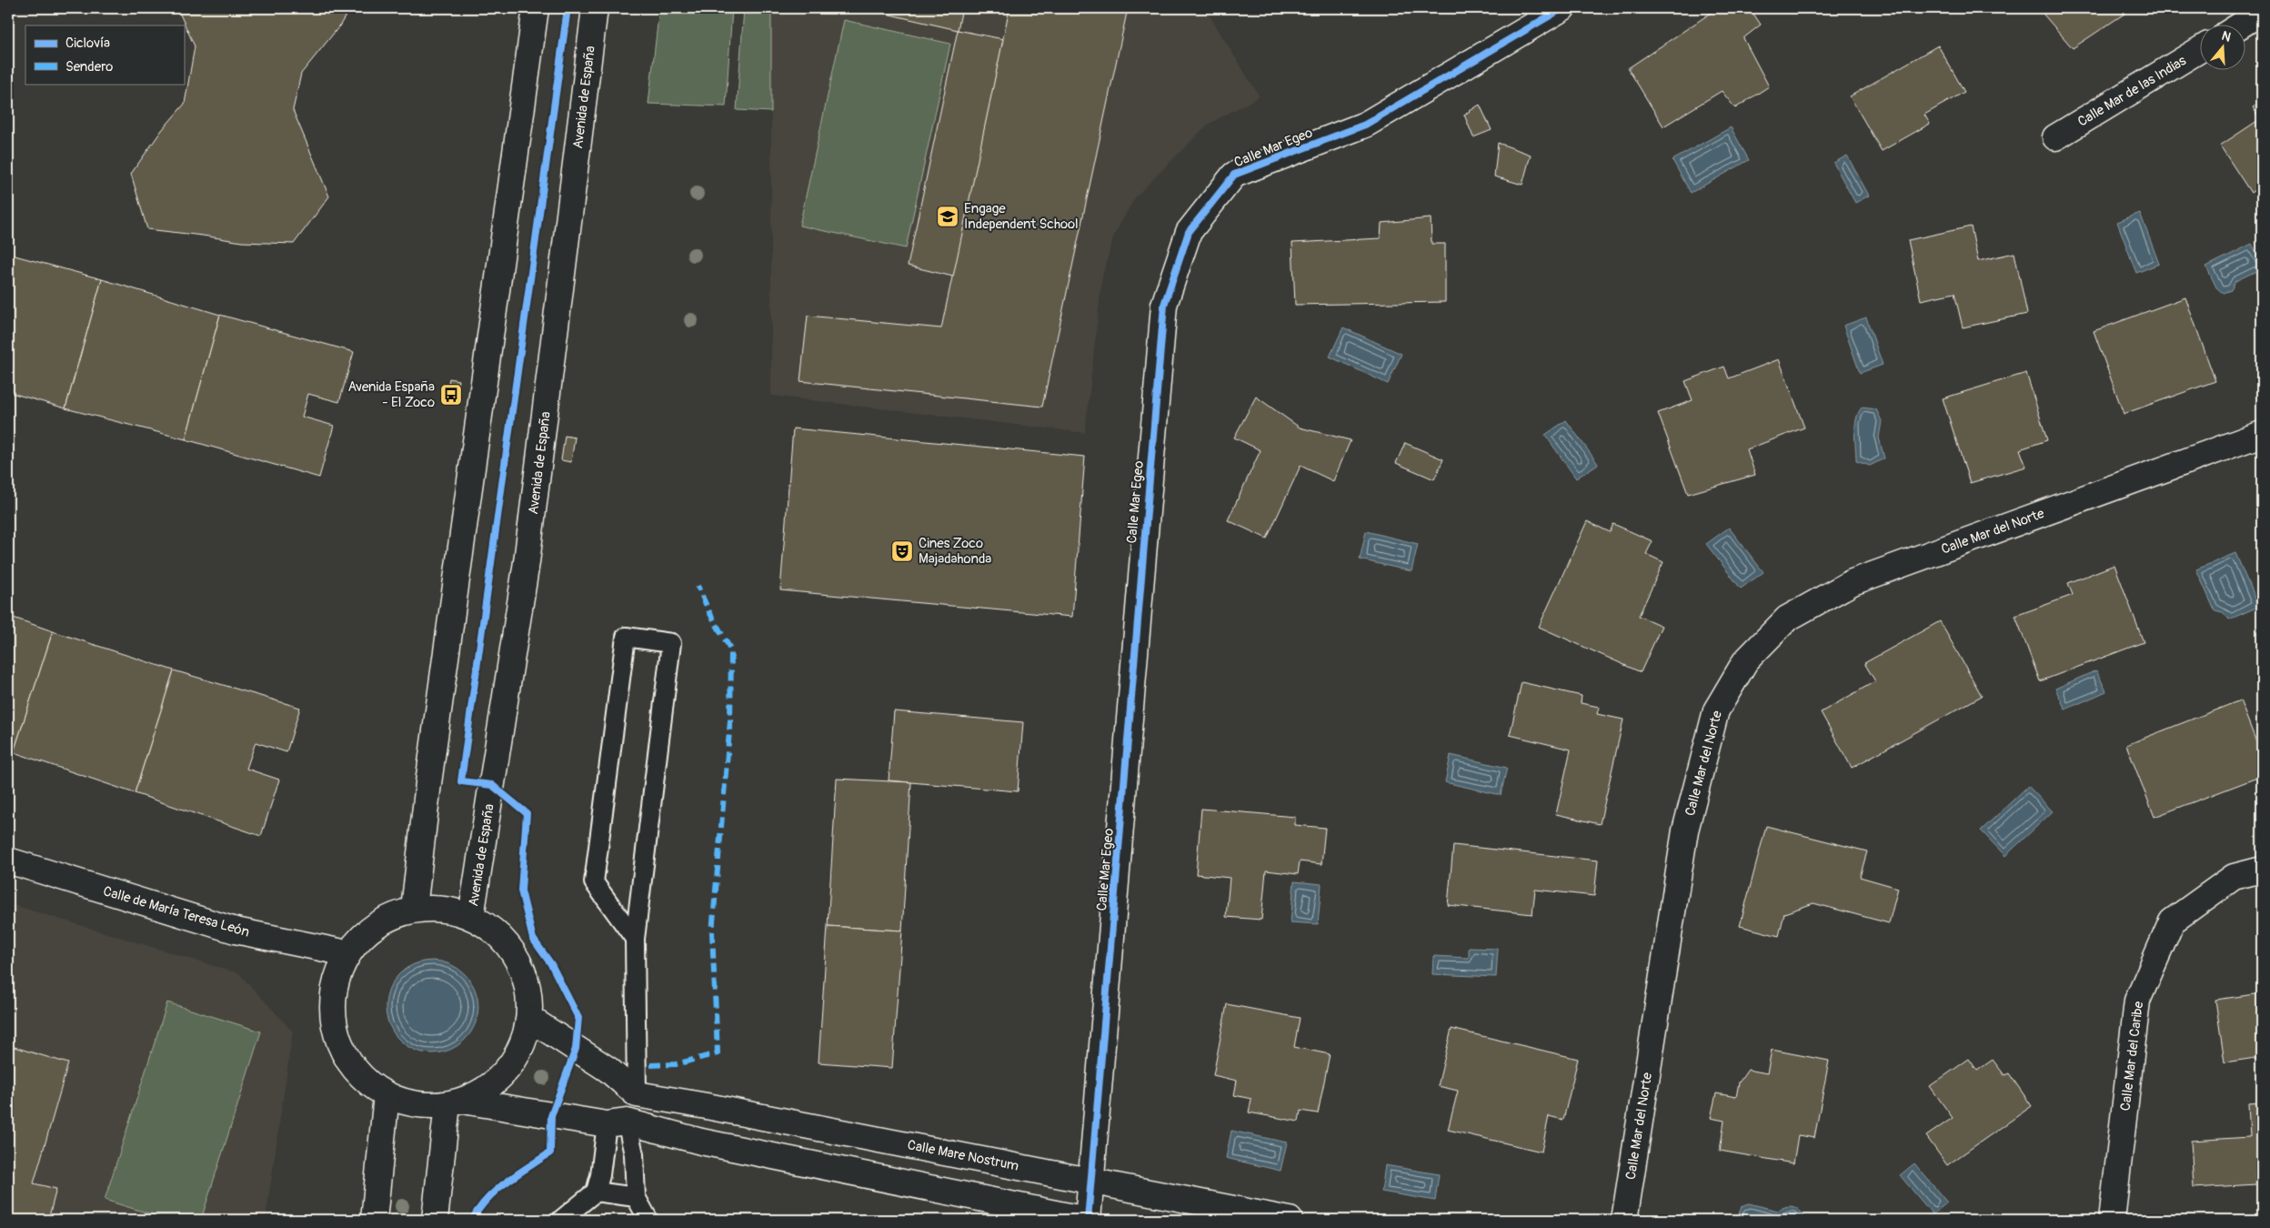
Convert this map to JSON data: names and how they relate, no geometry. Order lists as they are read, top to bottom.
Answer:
{
  "streets": {
    "street": [
      "Calle Mar de las Indias",
      "Avenida de España",
      "Calle Mar Egeo",
      "Calle Mar del Norte",
      "Calle de María Teresa León",
      "Calle Mar del Caribe",
      "Calle Mare Nostrum"
    ]
  },
  "crossings": [
    ["Calle Mar Egeo", "Calle Mare Nostrum"]
  ],
  "places": {
    "school or university": ["Engage Independent School"],
    "bus stop": ["Avenida España - El Zoco"],
    "theatre": ["Cines Zoco Majadahonda"]
  },
  "legend": ["Ciclovía", "Sendero"],
  "north": "top"
}
